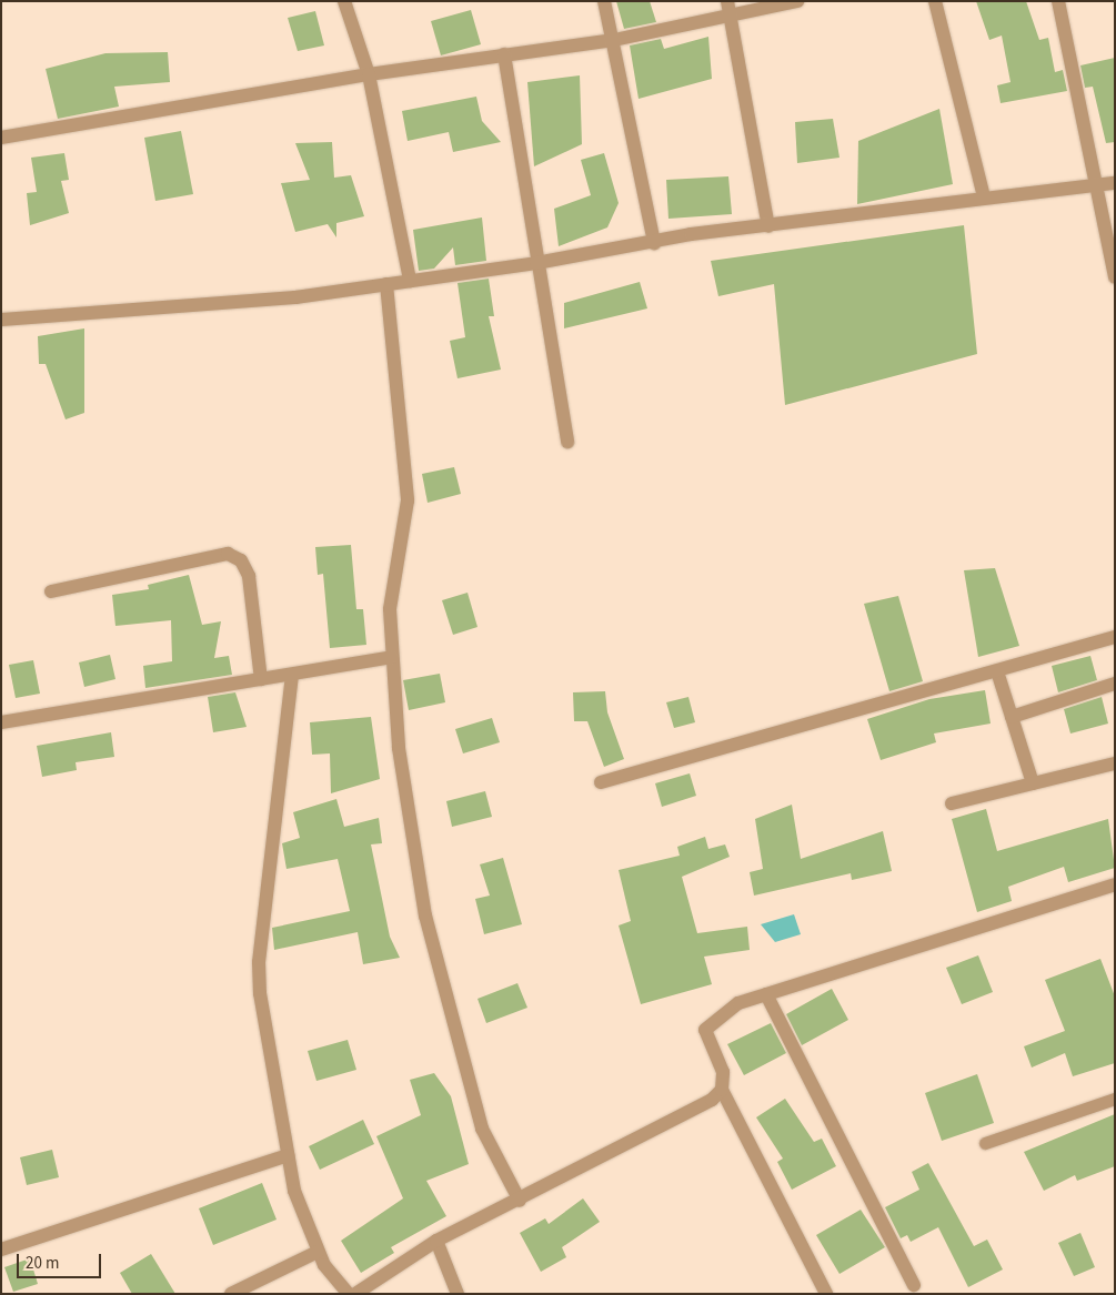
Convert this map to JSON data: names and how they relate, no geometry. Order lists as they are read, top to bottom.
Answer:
{
  "scale_bar": "20 m"
}
